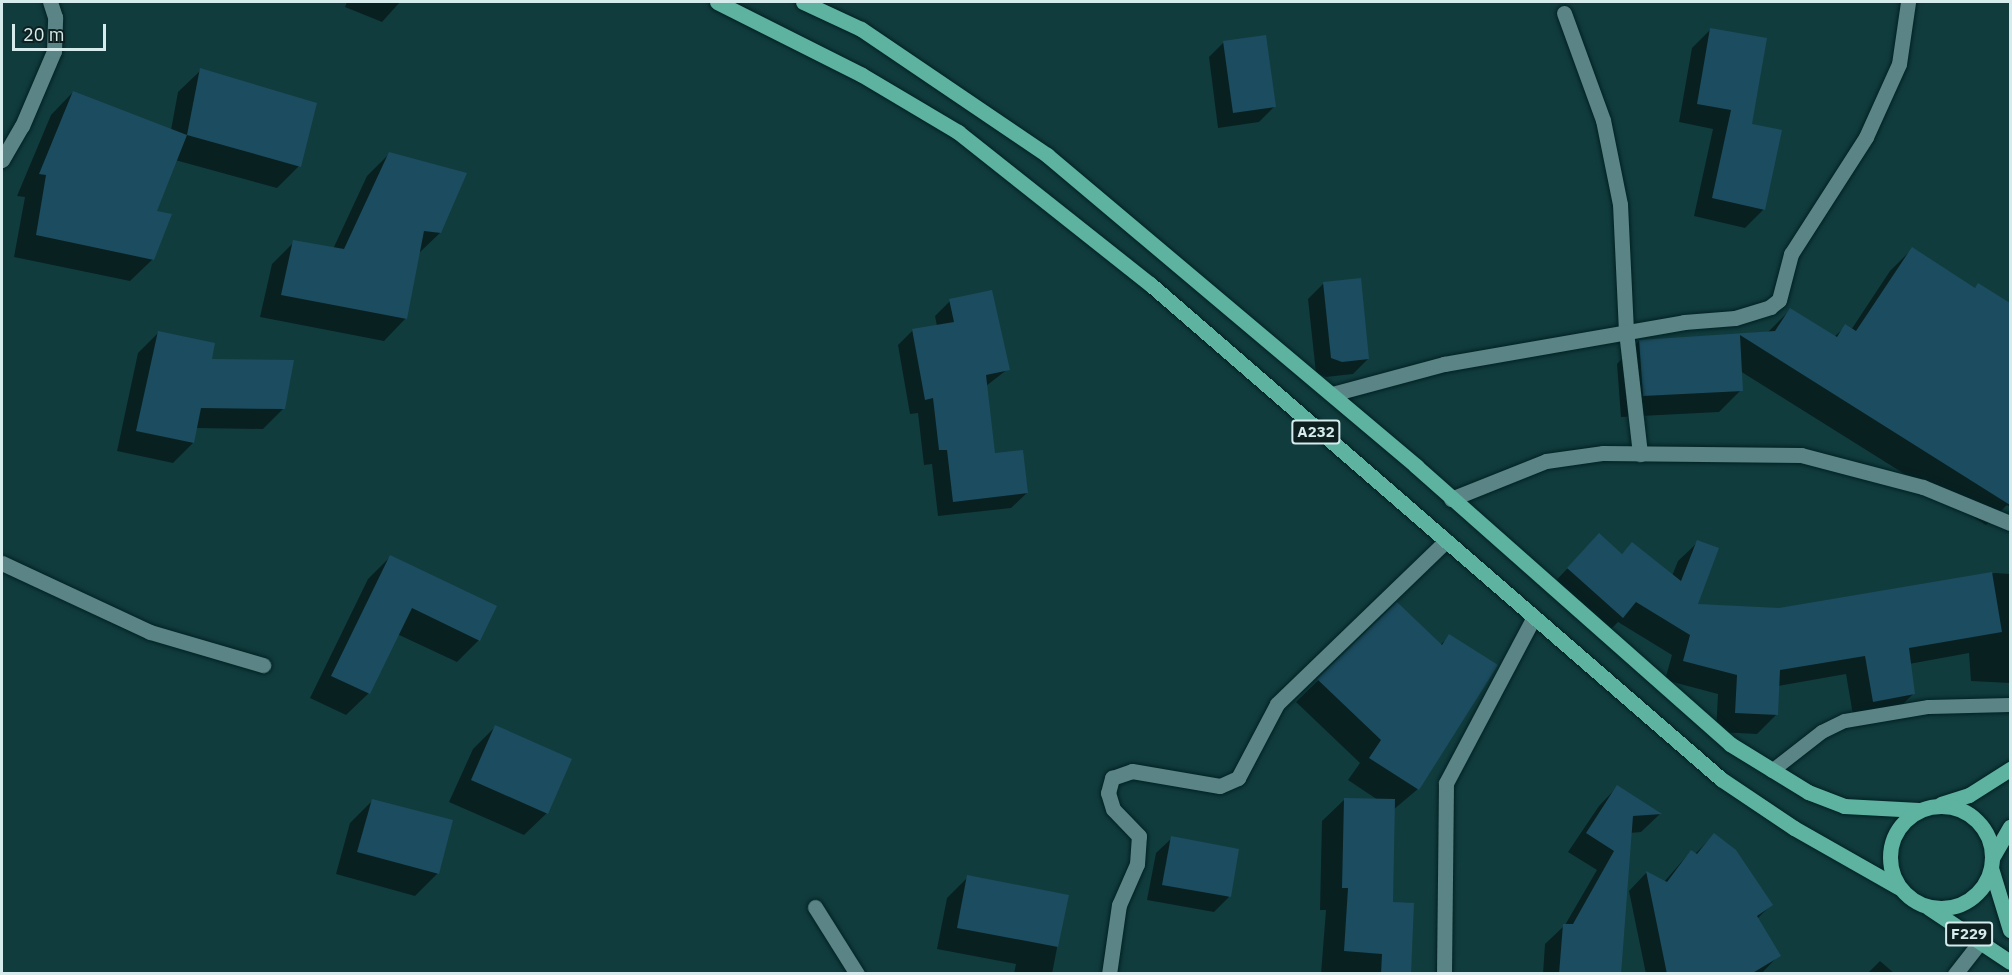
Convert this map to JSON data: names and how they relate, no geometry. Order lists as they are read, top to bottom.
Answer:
{
  "streets": {
    "main road": ["A232", "F229"]
  },
  "crossings": [
    ["A232", "F229"]
  ],
  "scale_bar": "20 m"
}
